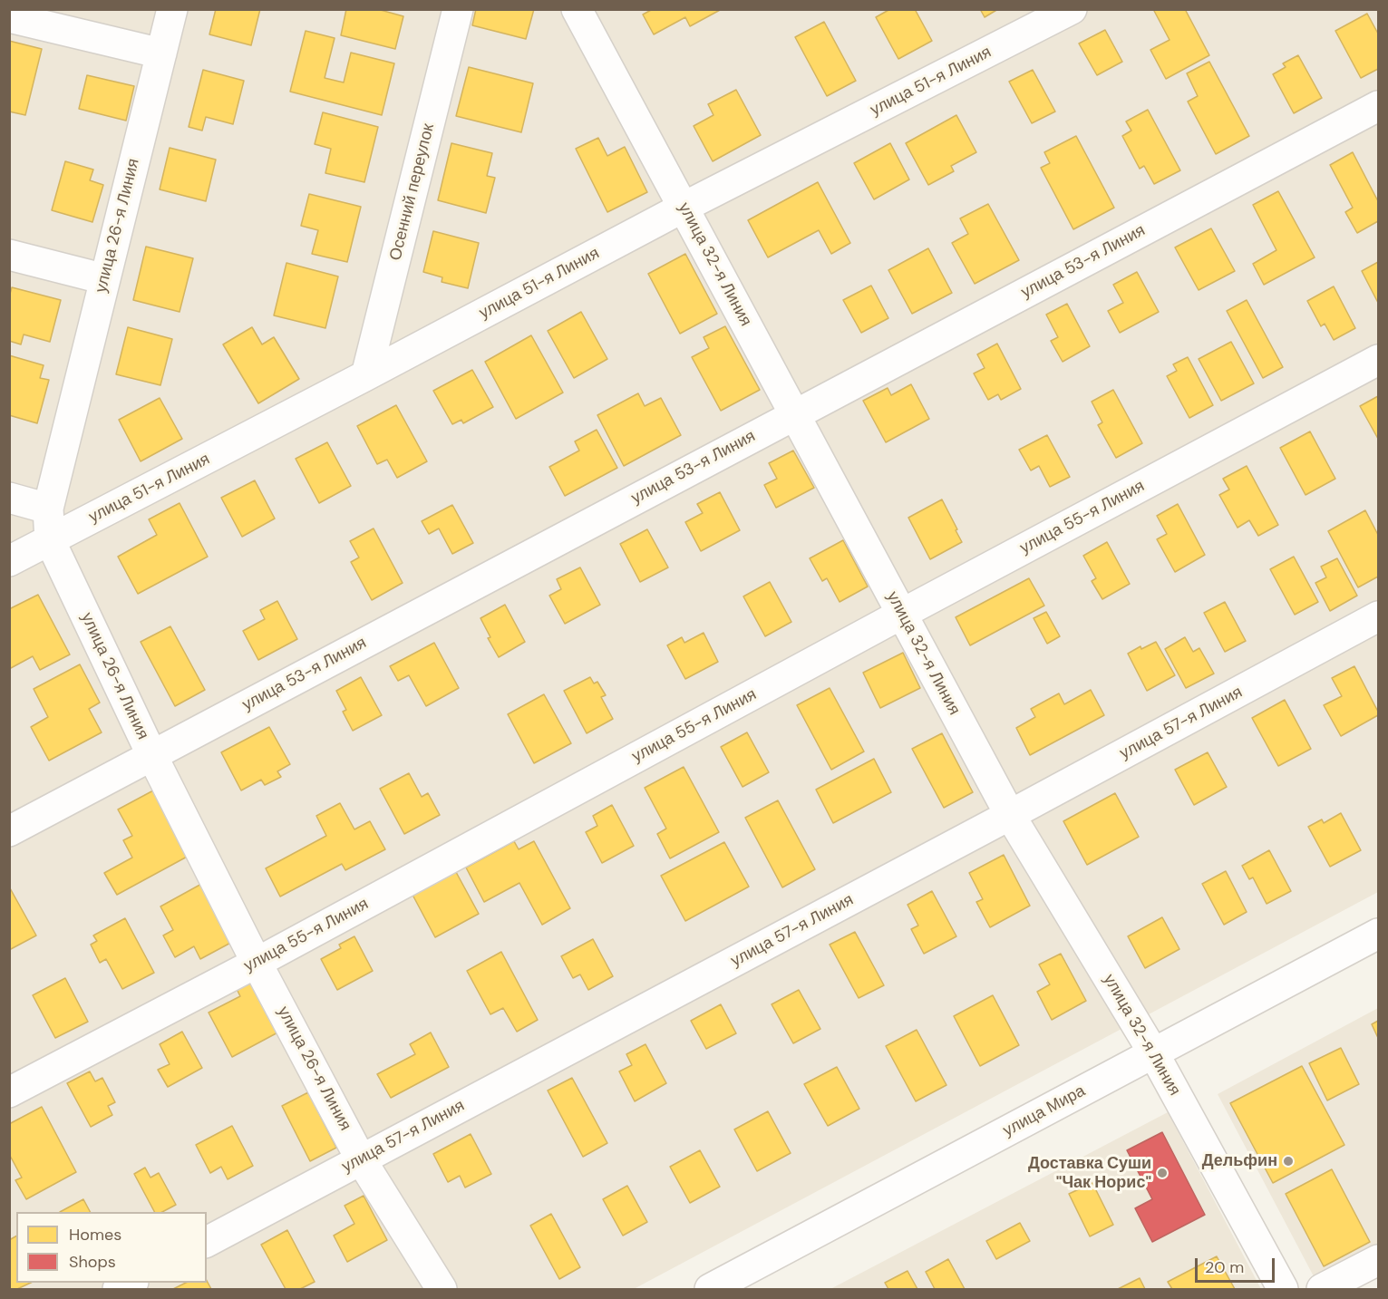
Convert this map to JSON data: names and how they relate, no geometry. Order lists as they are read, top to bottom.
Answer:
{
  "streets": {
    "street": [
      "улица 51-я Линия",
      "Осенний переулок",
      "улица 26-я Линия",
      "улица 53-я Линия",
      "улица 32-я Линия",
      "улица 55-я Линия",
      "улица 57-я Линия",
      "улица Мира"
    ]
  },
  "crossings": [
    ["улица 51-я Линия", "Осенний переулок"],
    ["улица 51-я Линия", "улица 26-я Линия"],
    ["улица 51-я Линия", "улица 32-я Линия"],
    ["улица 26-я Линия", "улица 53-я Линия"],
    ["улица 26-я Линия", "улица 55-я Линия"],
    ["улица 26-я Линия", "улица 57-я Линия"],
    ["улица 53-я Линия", "улица 32-я Линия"],
    ["улица 32-я Линия", "улица 55-я Линия"],
    ["улица 32-я Линия", "улица 57-я Линия"],
    ["улица 32-я Линия", "улица Мира"]
  ],
  "places": ["Дельфин", "Доставка Суши \"Чак Норис\""],
  "legend": ["Homes", "Shops"],
  "scale_bar": "20 m"
}
